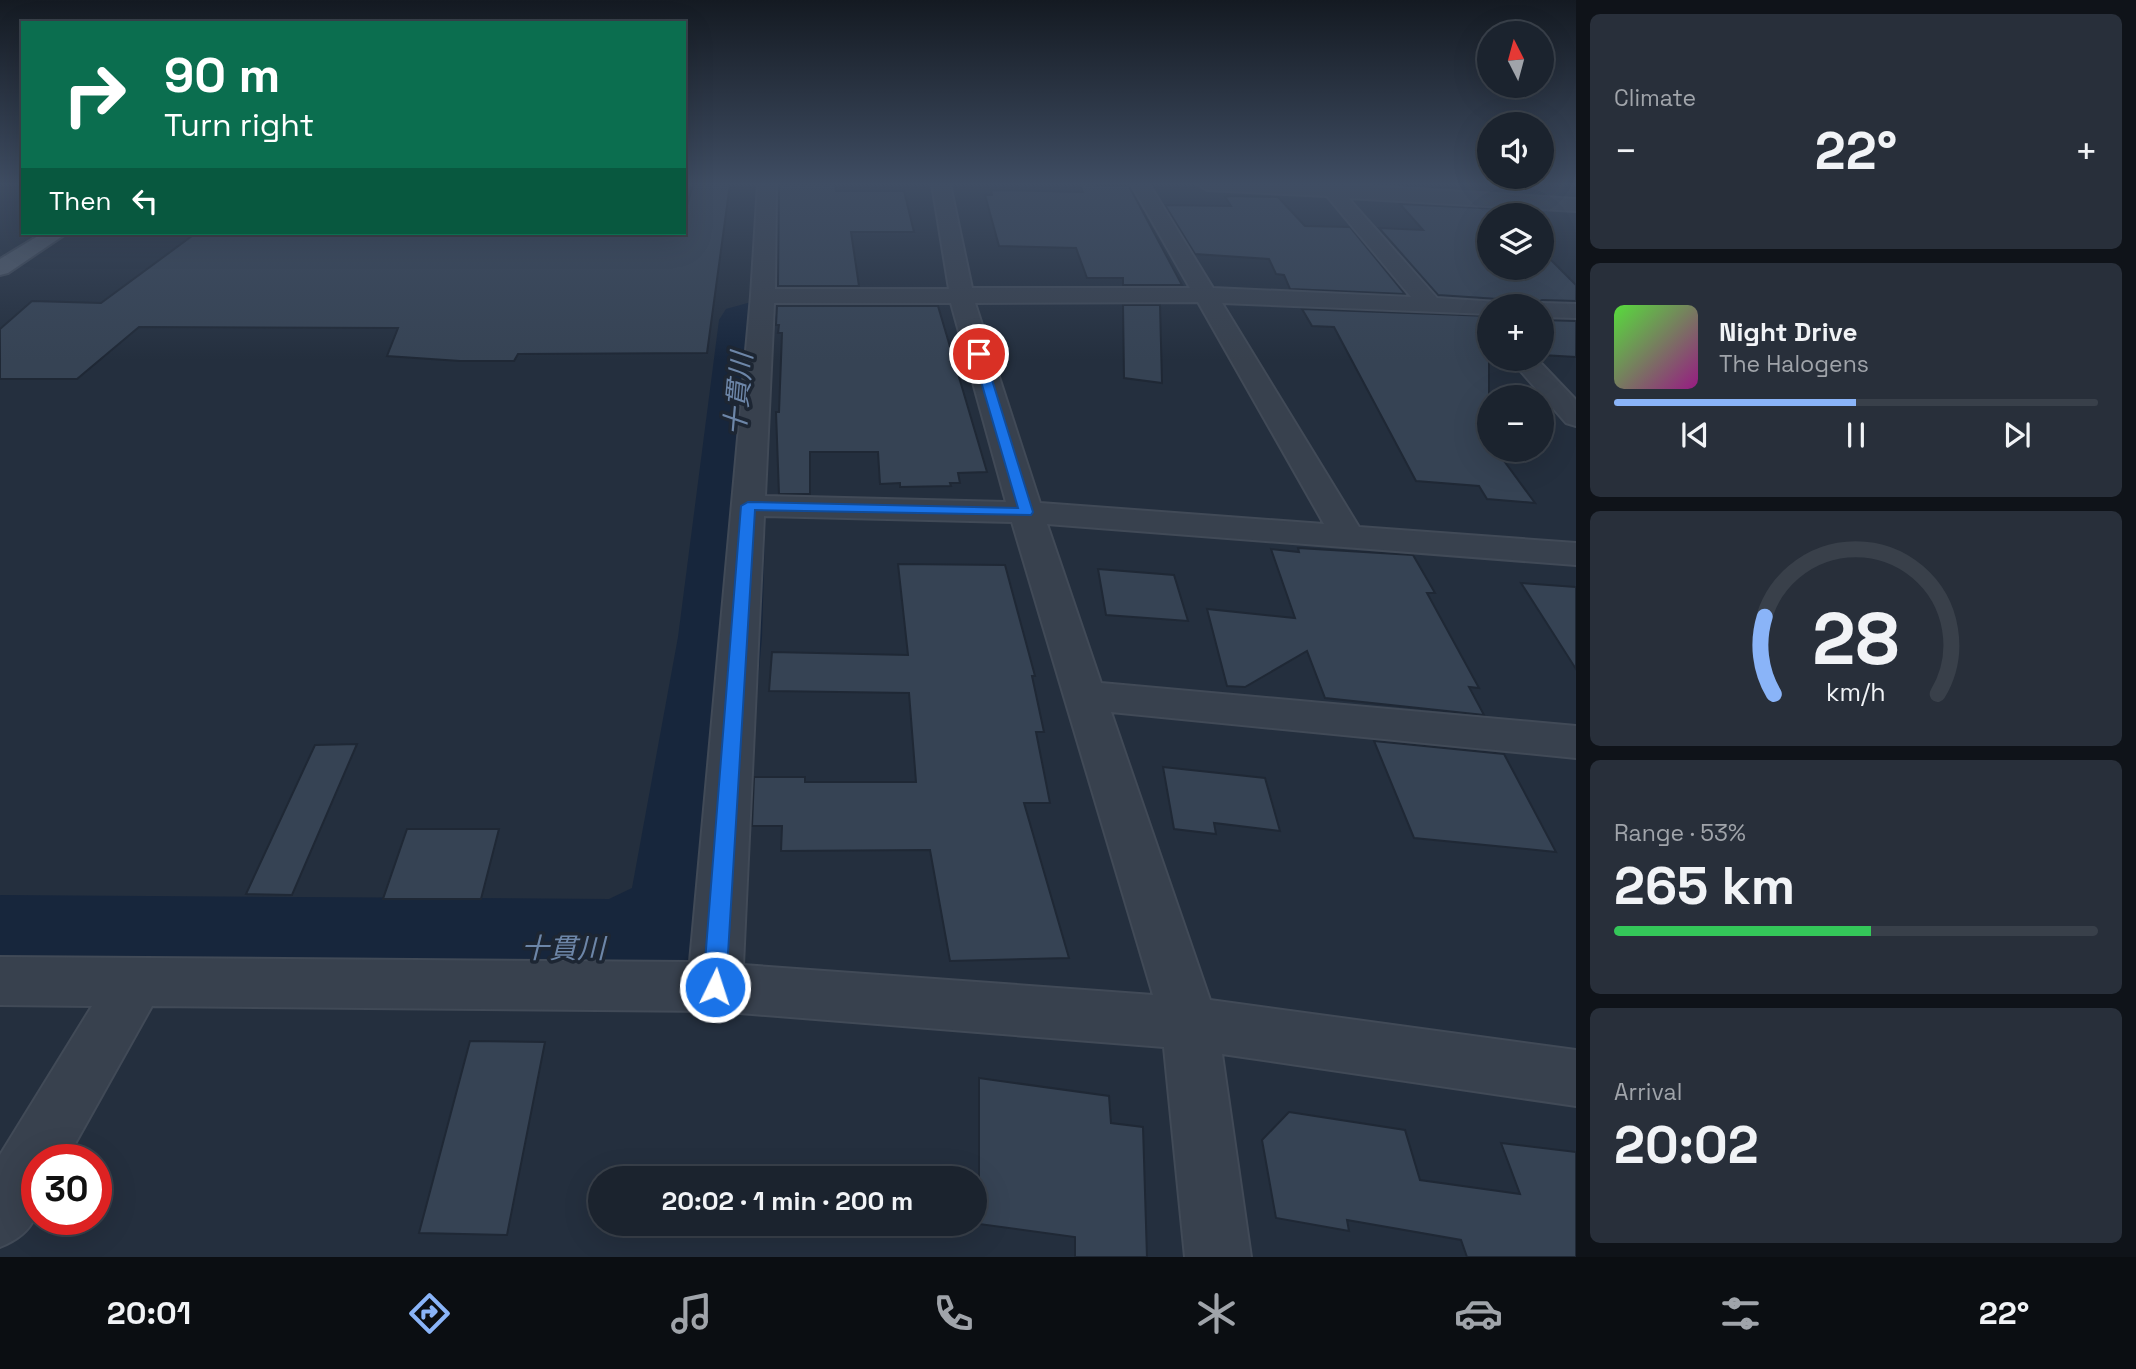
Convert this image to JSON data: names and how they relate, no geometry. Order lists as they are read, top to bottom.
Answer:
{
  "water": ["十貫川"],
  "north": "top",
  "page": {
    "tile": [
      "Climate",
      ["Range · 53%", "265 km"],
      ["Arrival", "20:02"]
    ],
    "map_buttons": ["+", "−"],
    "turn": ["90 m", "Turn right"],
    "heat": ["−", "22°", "+"],
    "then": "Then",
    "song": ["Night Drive", "The Halogens"],
    "limit": "30",
    "trip": "20:02 · 1 min · 200 m",
    "tabs": ["20:01", "22°"],
    "gauge": ["28", "km/h"]
  }
}
